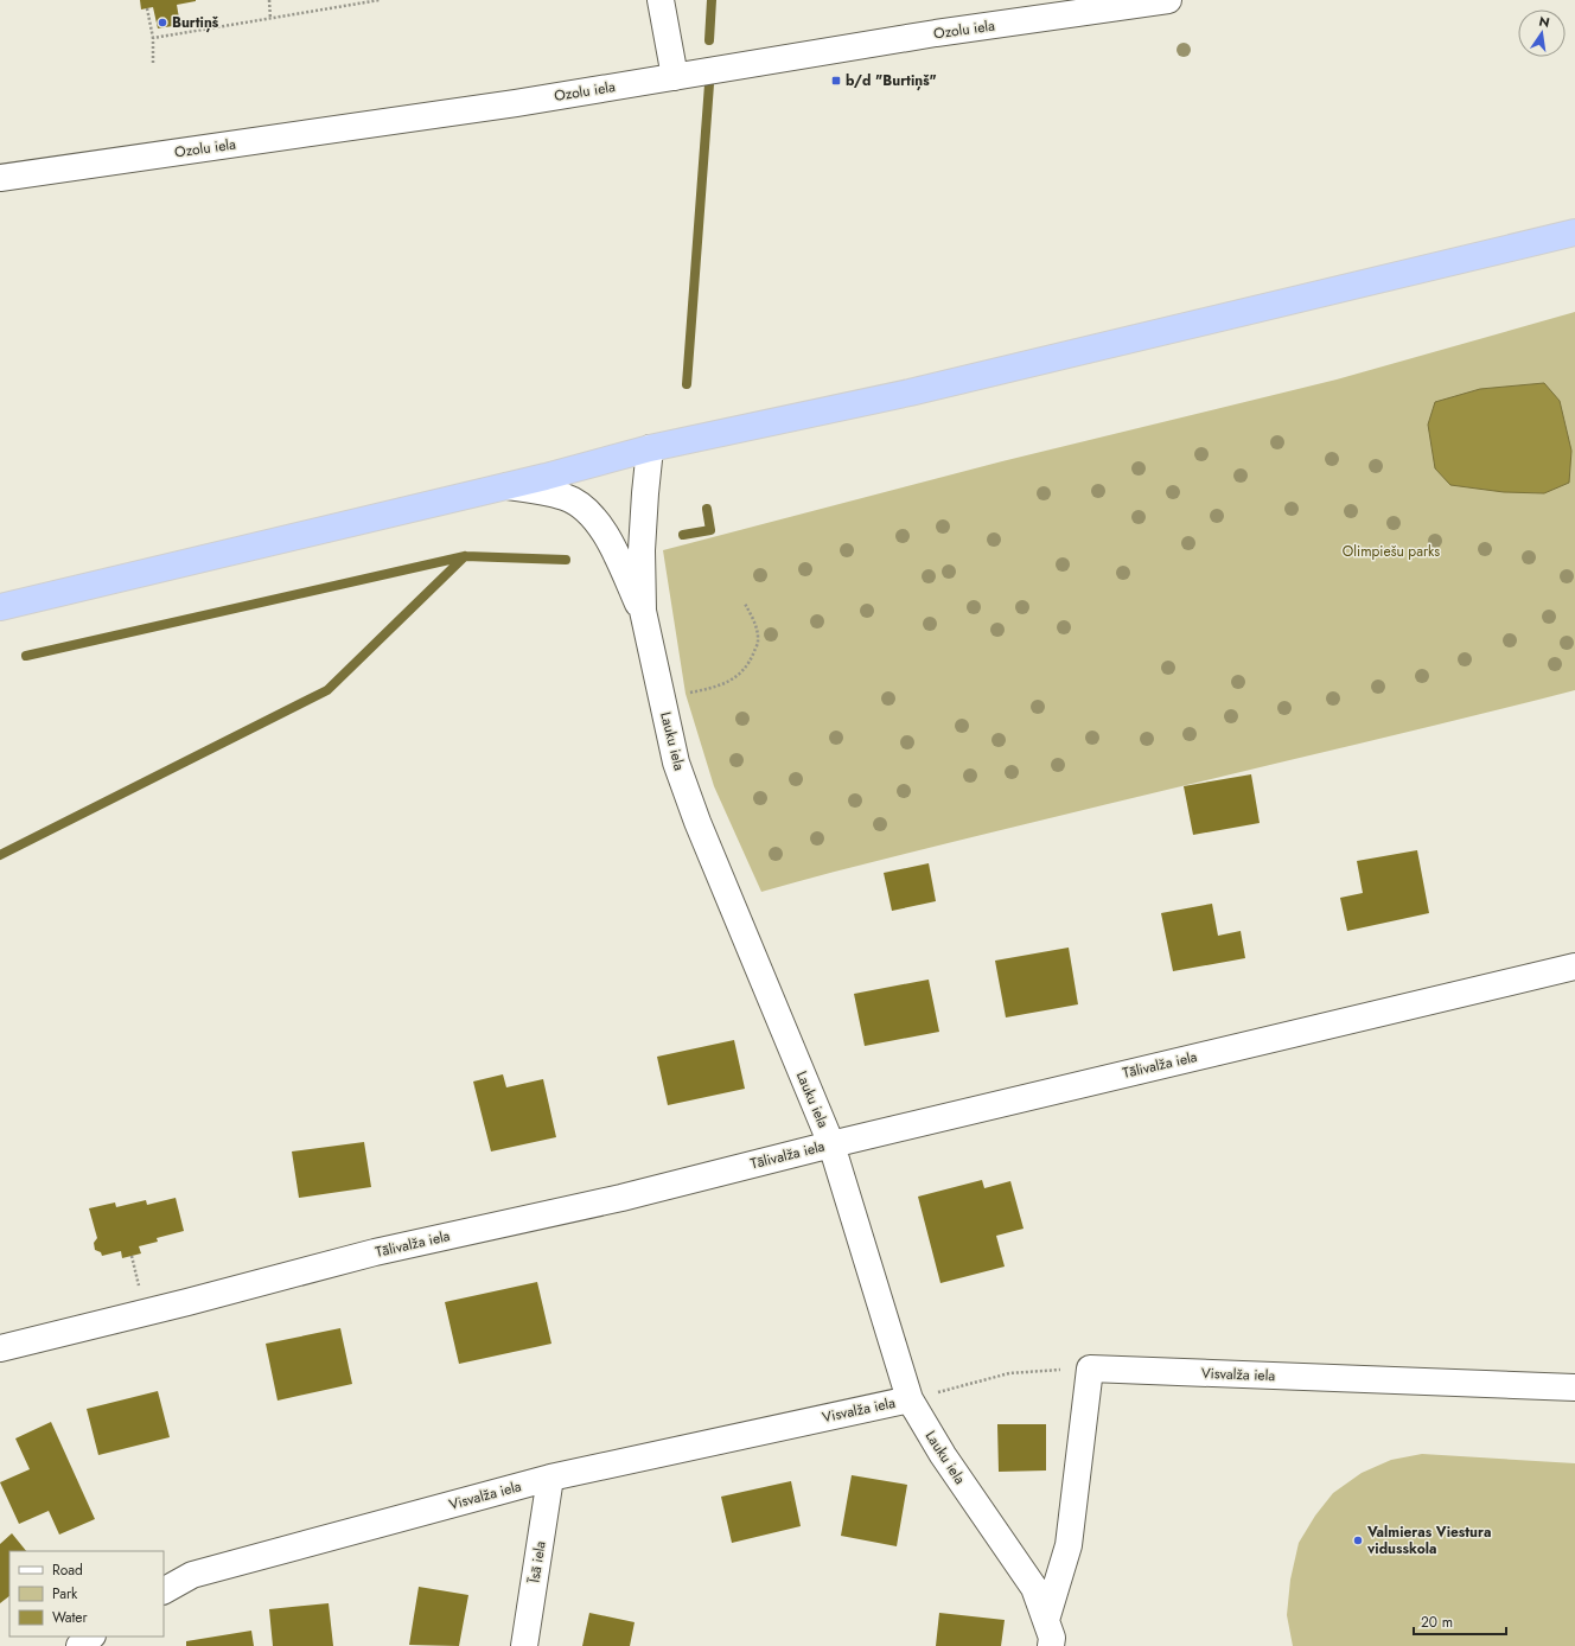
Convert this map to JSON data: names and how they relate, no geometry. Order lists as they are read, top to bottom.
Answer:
{
  "streets": {
    "street": [
      "Ozolu iela",
      "Lauku iela",
      "Tālivalža iela",
      "Visvalža iela",
      "Īsā iela"
    ]
  },
  "crossings": [
    ["Lauku iela", "Tālivalža iela"],
    ["Lauku iela", "Visvalža iela"],
    ["Visvalža iela", "Īsā iela"]
  ],
  "parks": ["Olimpiešu parks"],
  "places": {
    "other": ["Burtiņš", "Valmieras Viestura vidusskola"],
    "transit": ["b/d \"Burtiņš\""]
  },
  "legend": ["Road", "Park", "Water"],
  "scale_bar": "20 m",
  "north": "top"
}
